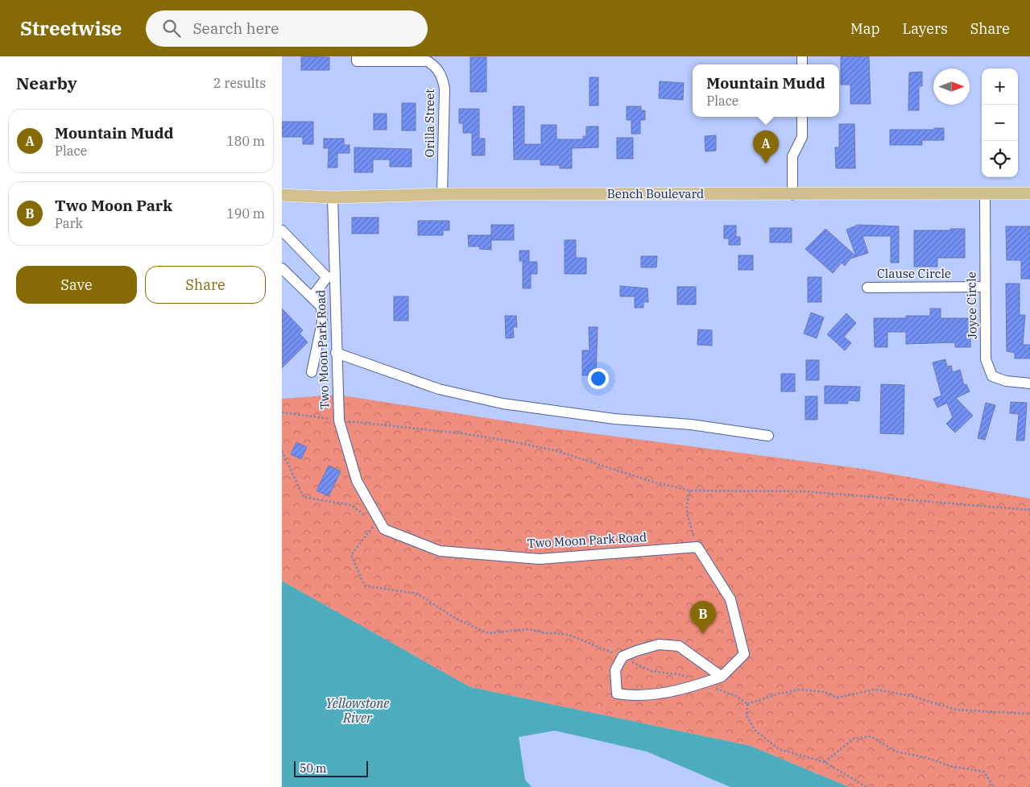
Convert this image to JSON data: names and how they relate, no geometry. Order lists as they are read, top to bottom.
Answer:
{
  "streets": {
    "main road": ["Bench Boulevard"],
    "street": [
      "Orilla Street",
      "Clause Circle",
      "Joyce Circle",
      "Two Moon Park Road"
    ]
  },
  "crossings": [
    ["Orilla Street", "Bench Boulevard"],
    ["Bench Boulevard", "Joyce Circle"],
    ["Bench Boulevard", "Two Moon Park Road"],
    ["Clause Circle", "Joyce Circle"]
  ],
  "water": ["Yellowstone River"],
  "scale_bar": "50 m",
  "north": "right",
  "page": {
    "header": "Streetwise",
    "search": "Search here",
    "nav": ["Map", "Layers", "Share"],
    "heading": ["Nearby", "2 results"],
    "popup": ["Mountain Mudd", "Place"],
    "map_buttons": ["+", "−"],
    "list": [
      {
        "mark": "A",
        "name": "Mountain Mudd",
        "note": "Place",
        "value": "180 m"
      },
      {
        "mark": "B",
        "name": "Two Moon Park",
        "note": "Park",
        "value": "190 m"
      }
    ],
    "pins": ["A", "B"],
    "buttons": ["Save", "Share"],
    "scale": "50 m"
  }
}
